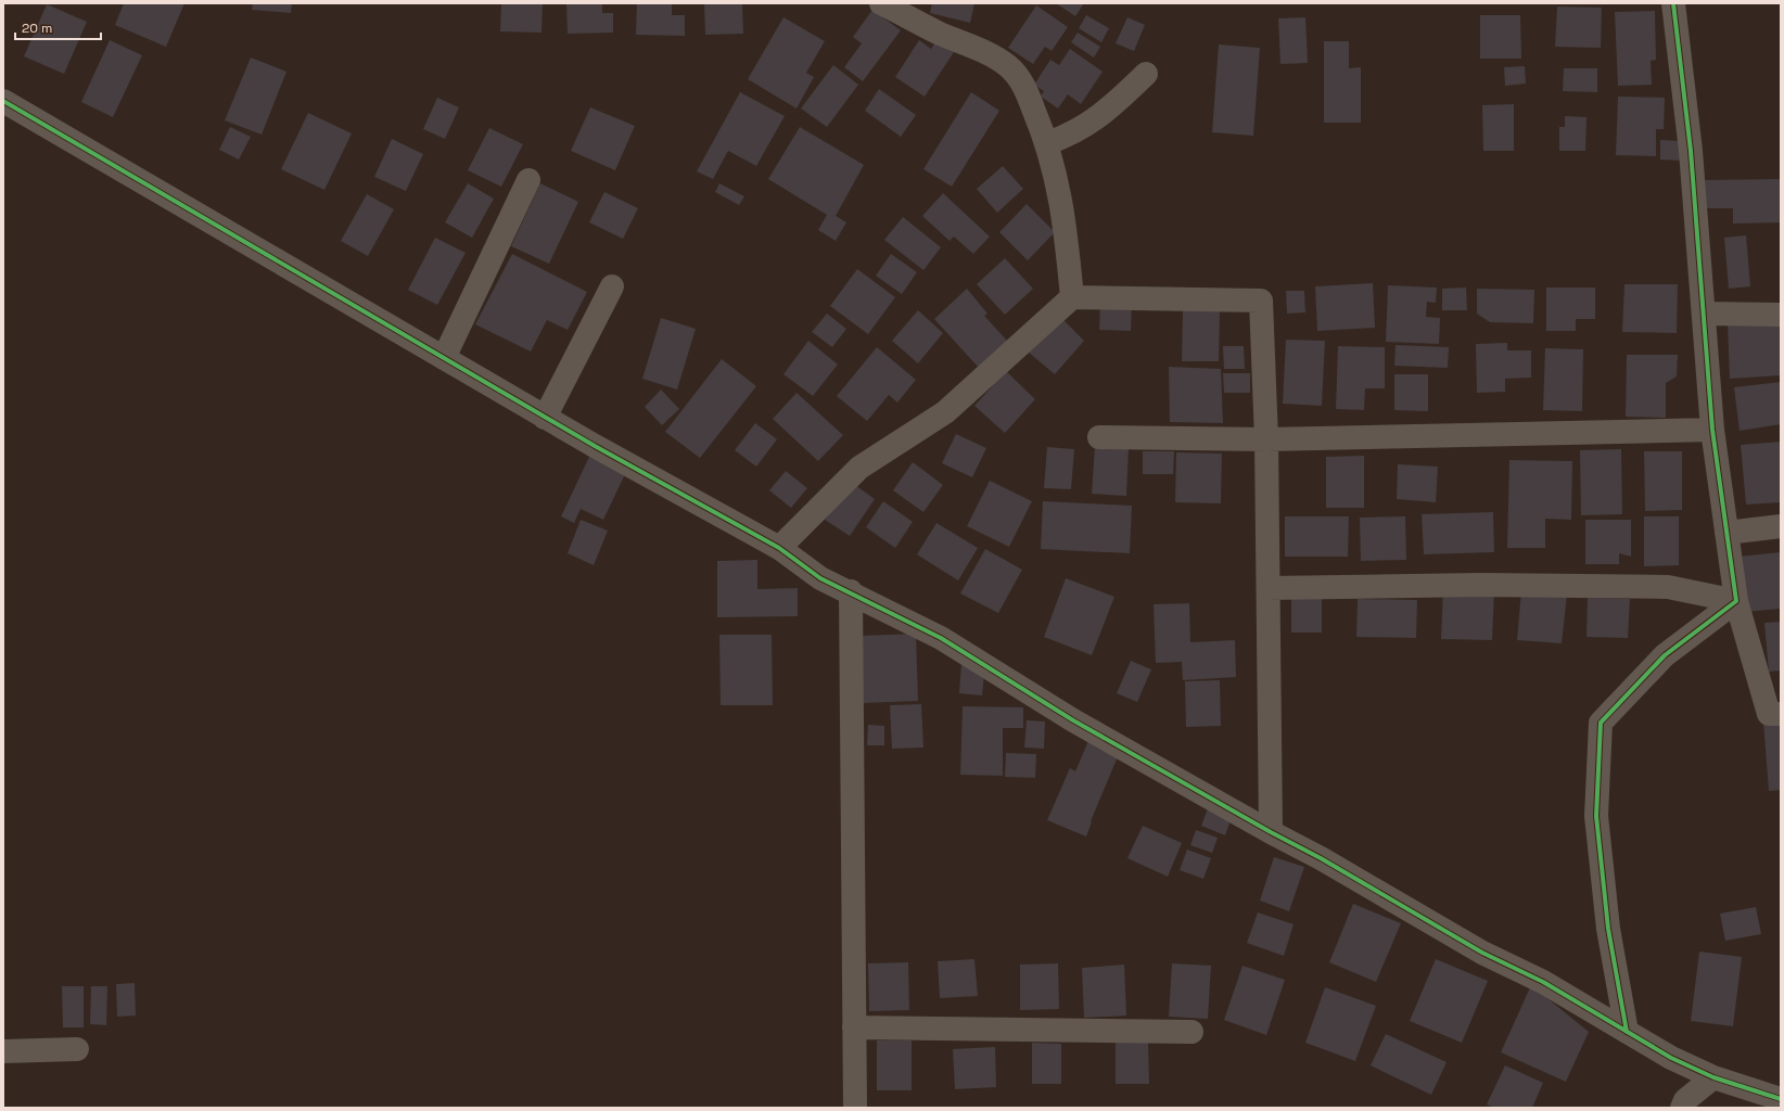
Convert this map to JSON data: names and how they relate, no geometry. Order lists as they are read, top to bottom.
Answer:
{
  "scale_bar": "20 m"
}
